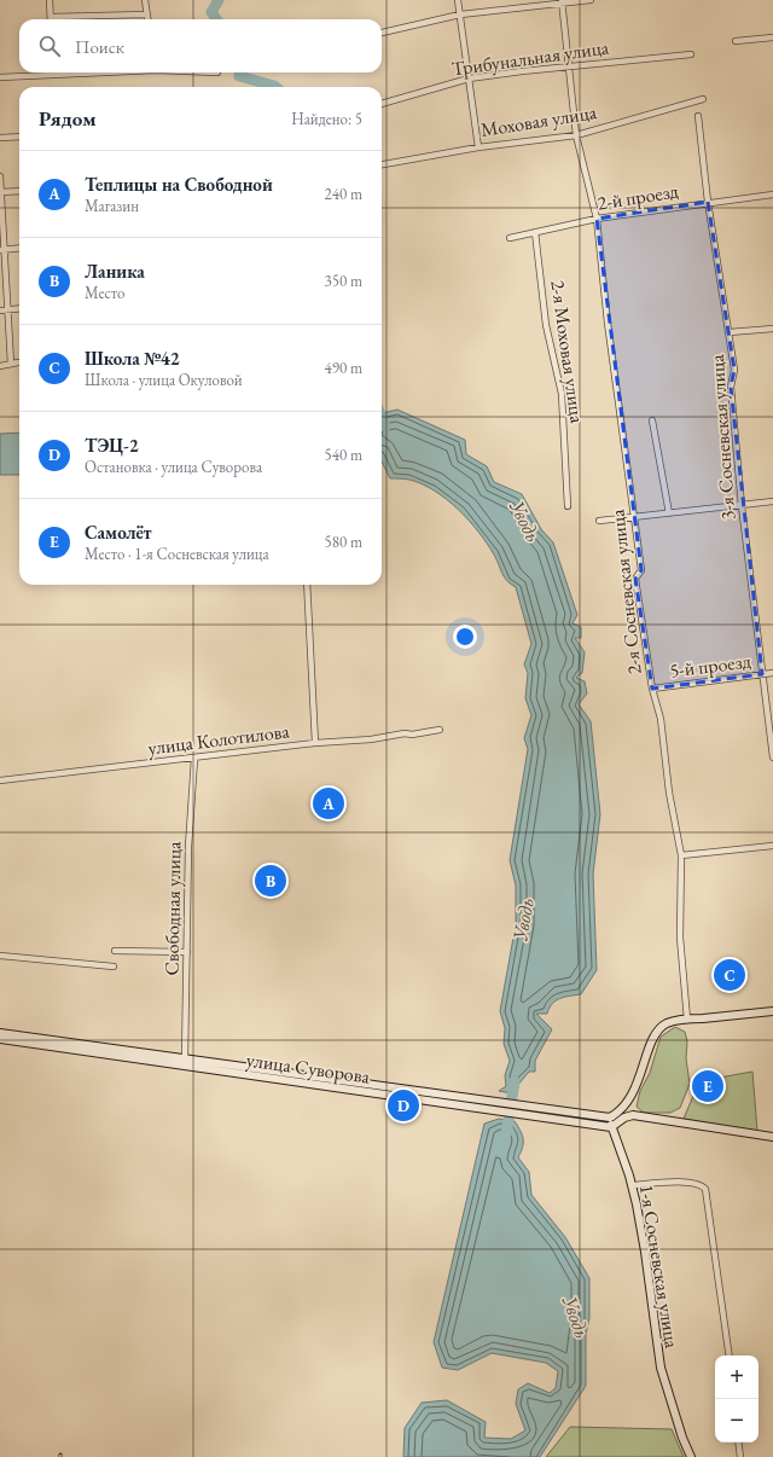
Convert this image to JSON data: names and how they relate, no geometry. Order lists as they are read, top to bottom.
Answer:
{
  "streets": {
    "main road": ["улица Суворова", "1-я Сосневская улица"],
    "street": [
      "Трибунальная улица",
      "Моховая улица",
      "2-й проезд",
      "2-я Моховая улица",
      "3-я Сосневская улица",
      "2-я Сосневская улица",
      "5-й проезд",
      "улица Колотилова",
      "Свободная улица"
    ]
  },
  "crossings": [
    ["Трибунальная улица", "2-я Сосневская улица"],
    ["Моховая улица", "2-я Сосневская улица"],
    ["2-й проезд", "2-я Моховая улица"],
    ["2-й проезд", "3-я Сосневская улица"],
    ["2-й проезд", "2-я Сосневская улица"],
    ["3-я Сосневская улица", "5-й проезд"],
    ["2-я Сосневская улица", "5-й проезд"],
    ["улица Колотилова", "Свободная улица"],
    ["Свободная улица", "улица Суворова"],
    ["улица Суворова", "1-я Сосневская улица"]
  ],
  "water": ["Уводь"],
  "page": {
    "search": "Поиск",
    "heading": ["Рядом", "Найдено: 5"],
    "list": [
      {
        "mark": "A",
        "name": "Теплицы на Свободной",
        "note": "Магазин",
        "value": "240 m"
      },
      {
        "mark": "B",
        "name": "Ланика",
        "note": "Место",
        "value": "350 m"
      },
      {
        "mark": "C",
        "name": "Школа №42",
        "note": "Школа · улица Окуловой",
        "value": "490 m"
      },
      {
        "mark": "D",
        "name": "ТЭЦ-2",
        "note": "Остановка · улица Суворова",
        "value": "540 m"
      },
      {
        "mark": "E",
        "name": "Самолёт",
        "note": "Место · 1-я Сосневская улица",
        "value": "580 m"
      }
    ],
    "pins": [
      "A",
      "B",
      "C",
      "E",
      "D"
    ],
    "map_buttons": ["+", "−"]
  }
}
